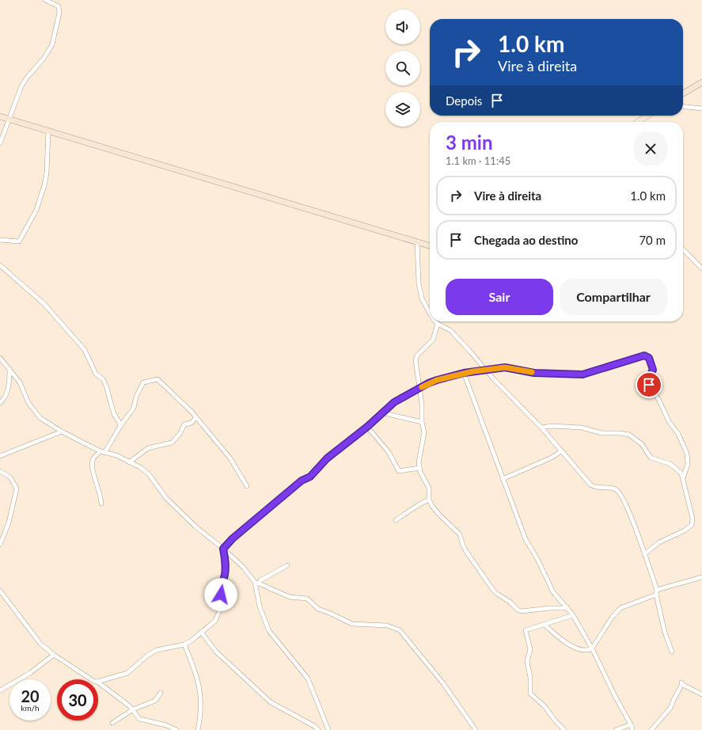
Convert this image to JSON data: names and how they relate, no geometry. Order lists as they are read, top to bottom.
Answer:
{
  "page": {
    "turn": ["1.0 km", "Vire à direita"],
    "then": "Depois",
    "heading": ["3 min", "1.1 km · 11:45"],
    "list": [
      {
        "name": "Vire à direita",
        "value": "1.0 km"
      },
      {
        "name": "Chegada ao destino",
        "value": "70 m"
      }
    ],
    "buttons": ["Sair", "Compartilhar"],
    "speed": "20 km/h",
    "limit": "30"
  }
}
